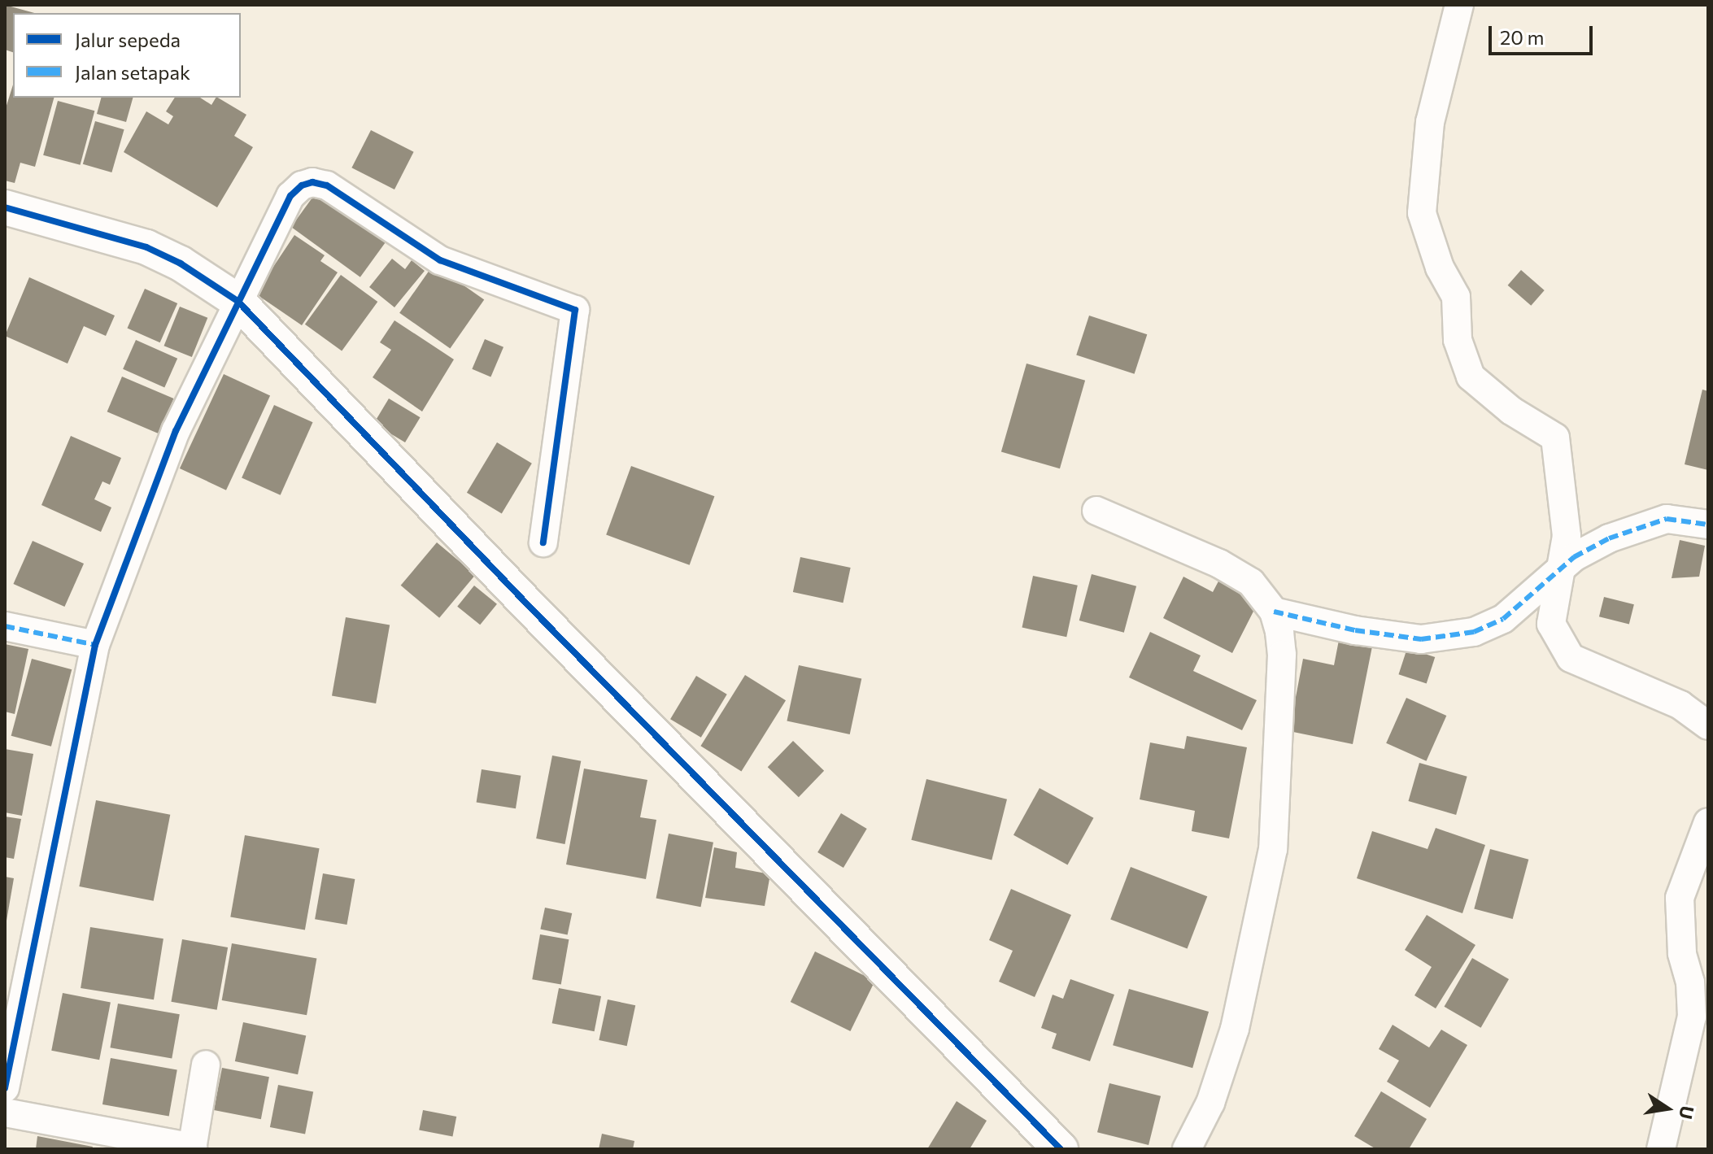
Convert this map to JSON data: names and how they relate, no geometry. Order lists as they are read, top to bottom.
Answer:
{
  "legend": ["Jalur sepeda", "Jalan setapak"],
  "scale_bar": "20 m",
  "north": "right"
}
